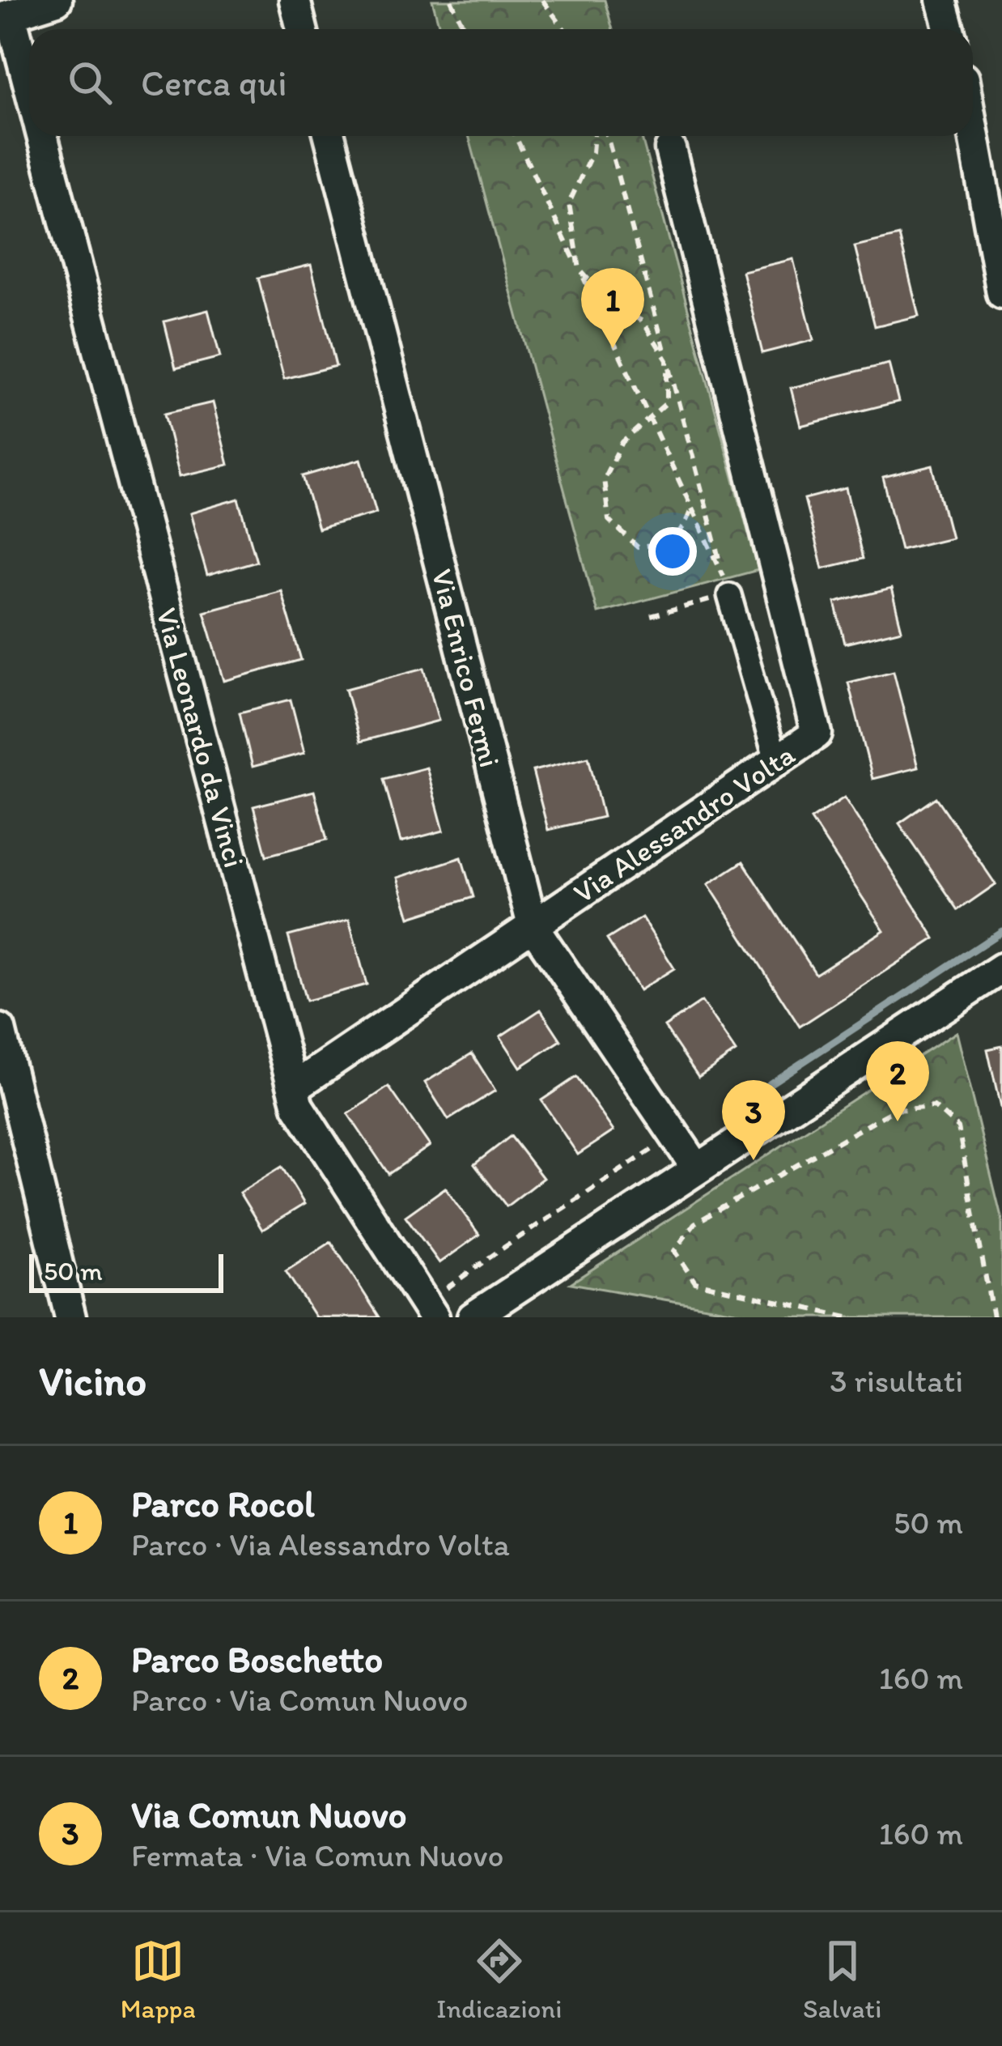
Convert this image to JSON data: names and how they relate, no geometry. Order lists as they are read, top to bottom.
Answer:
{
  "streets": {
    "street": ["Via Enrico Fermi", "Via Leonardo da Vinci", "Via Alessandro Volta"]
  },
  "crossings": [
    ["Via Enrico Fermi", "Via Alessandro Volta"],
    ["Via Leonardo da Vinci", "Via Alessandro Volta"]
  ],
  "scale_bar": "50 m",
  "page": {
    "search": "Cerca qui",
    "pins": ["1", "2", "3"],
    "scale": "50 m",
    "heading": ["Vicino", "3 risultati"],
    "list": [
      {
        "mark": "1",
        "name": "Parco Rocol",
        "note": "Parco · Via Alessandro Volta",
        "value": "50 m"
      },
      {
        "mark": "2",
        "name": "Parco Boschetto",
        "note": "Parco · Via Comun Nuovo",
        "value": "160 m"
      },
      {
        "mark": "3",
        "name": "Via Comun Nuovo",
        "note": "Fermata · Via Comun Nuovo",
        "value": "160 m"
      }
    ],
    "nav": ["Mappa", "Indicazioni", "Salvati"]
  }
}
